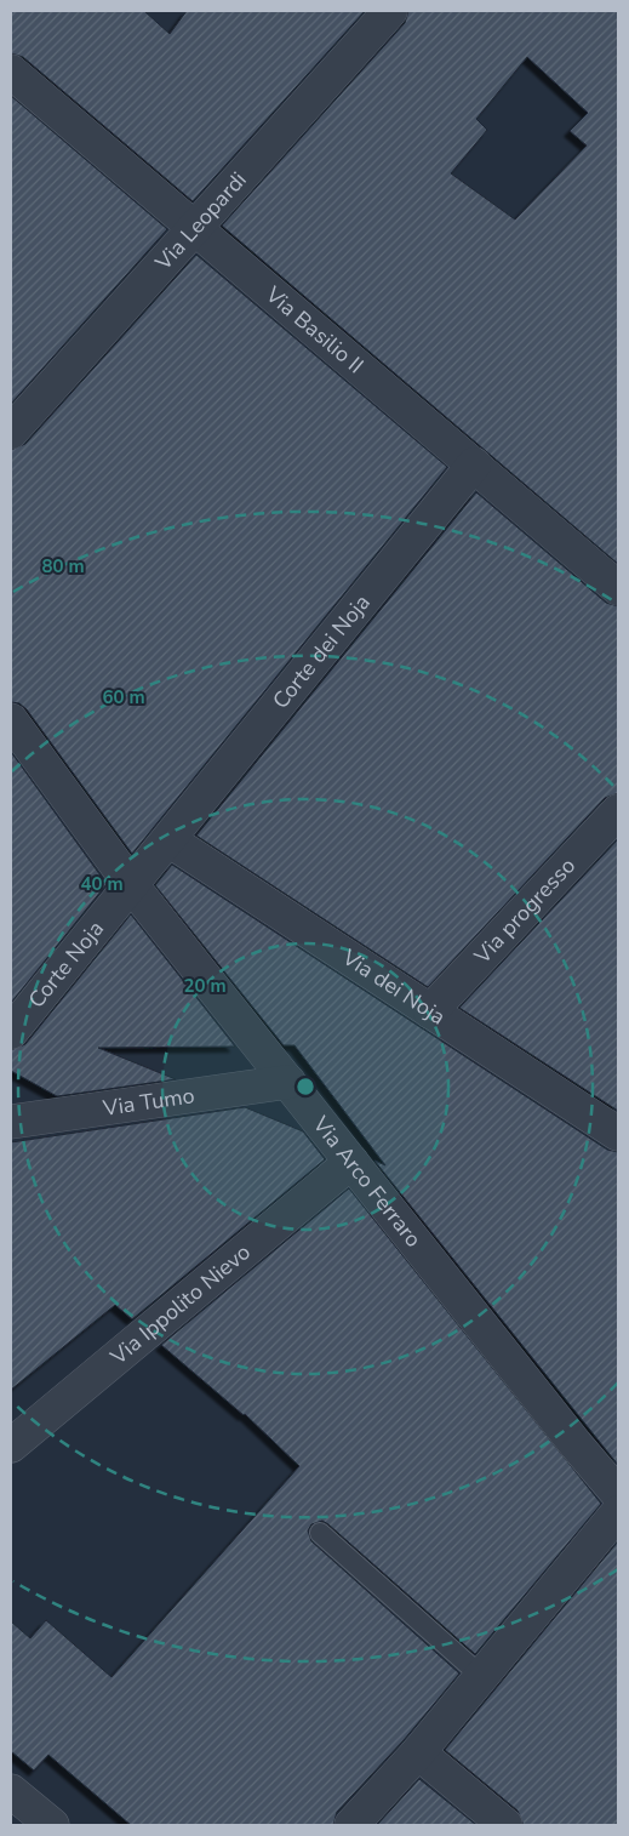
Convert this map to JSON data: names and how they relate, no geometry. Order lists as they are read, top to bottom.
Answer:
{
  "streets": {
    "street": [
      "Via Leopardi",
      "Via Basilio II",
      "Corte dei Noja",
      "Via progresso",
      "Corte Noja",
      "Via dei Noja",
      "Via Tumo",
      "Via Arco Ferraro",
      "Via Ippolito Nievo"
    ]
  },
  "crossings": [
    ["Via Leopardi", "Via Basilio II"],
    ["Via Basilio II", "Corte dei Noja"],
    ["Corte dei Noja", "Corte Noja"],
    ["Corte dei Noja", "Via dei Noja"],
    ["Via progresso", "Via dei Noja"],
    ["Corte Noja", "Via dei Noja"],
    ["Corte Noja", "Via Arco Ferraro"],
    ["Via Tumo", "Via Arco Ferraro"],
    ["Via Arco Ferraro", "Via Ippolito Nievo"]
  ],
  "rings": [
    "80 m",
    "60 m",
    "40 m",
    "20 m"
  ]
}
